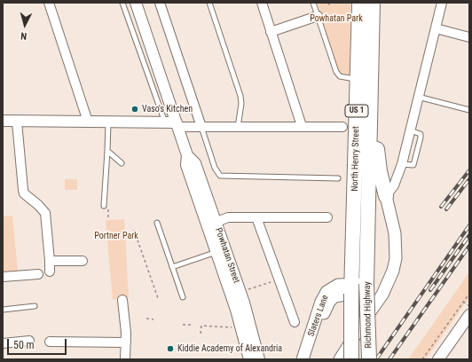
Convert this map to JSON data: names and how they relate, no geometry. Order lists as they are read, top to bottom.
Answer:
{
  "streets": {
    "highway": ["US 1", "North Henry Street", "Richmond Highway"],
    "main road": ["Slaters Lane"],
    "street": ["Powhatan Street"]
  },
  "crossings": [
    ["North Henry Street", "Richmond Highway"],
    ["North Henry Street", "Slaters Lane"],
    ["Richmond Highway", "Slaters Lane"]
  ],
  "parks": ["Powhatan Park", "Portner Park"],
  "places": ["Vaso's Kitchen", "Kiddie Academy of Alexandria"],
  "scale_bar": "50 m",
  "north": "bottom"
}
